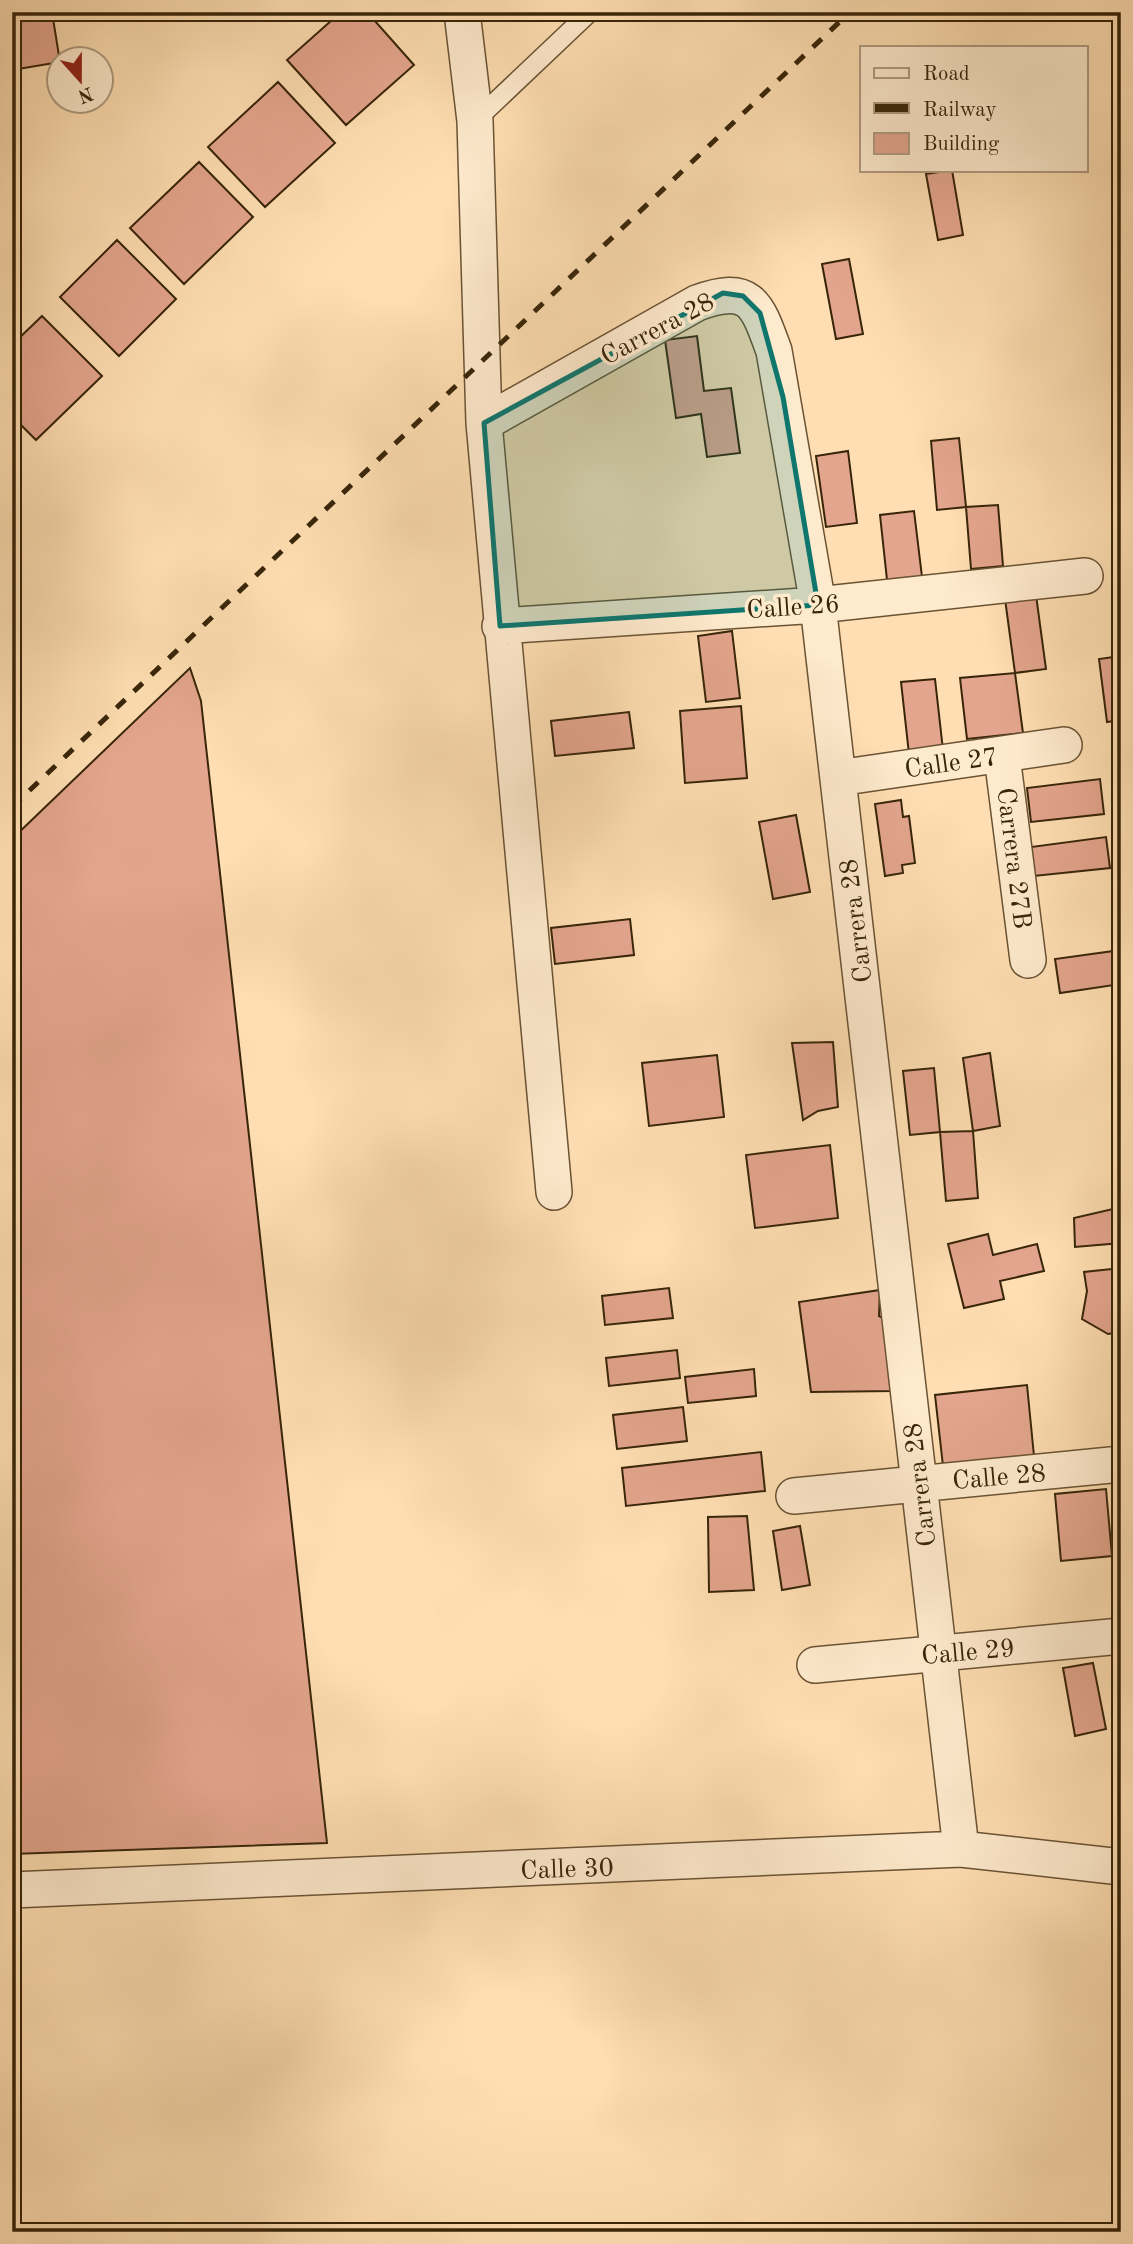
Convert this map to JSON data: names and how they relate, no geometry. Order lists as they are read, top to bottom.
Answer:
{
  "streets": {
    "street": [
      "Carrera 28",
      "Calle 26",
      "Calle 27",
      "Carrera 27B",
      "Calle 28",
      "Calle 29",
      "Calle 30"
    ]
  },
  "crossings": [
    ["Carrera 28", "Calle 26"],
    ["Carrera 28", "Calle 27"],
    ["Carrera 28", "Calle 28"],
    ["Carrera 28", "Calle 29"],
    ["Carrera 28", "Calle 30"],
    ["Calle 27", "Carrera 27B"]
  ],
  "legend": ["Road", "Railway", "Building"],
  "north": "bottom"
}
